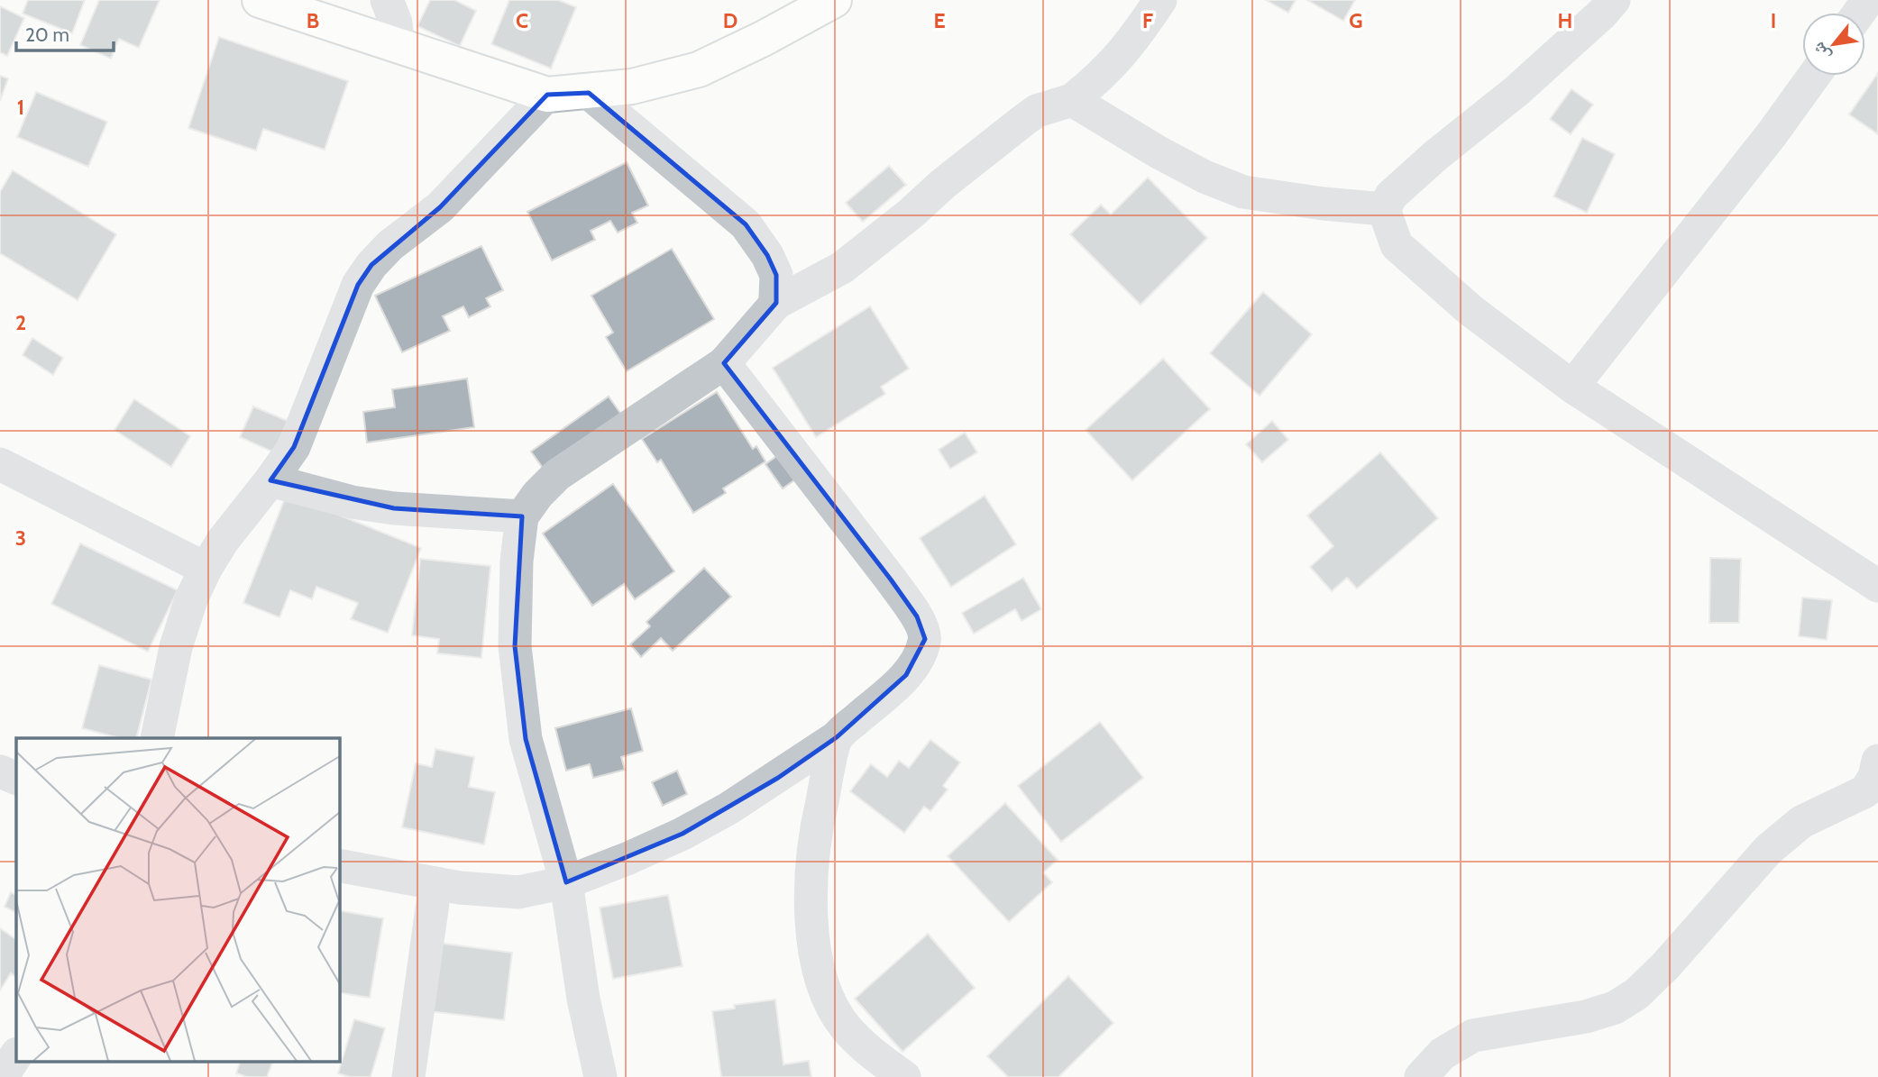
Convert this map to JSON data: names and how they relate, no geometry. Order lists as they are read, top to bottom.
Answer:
{
  "scale_bar": "20 m",
  "north": "bottom left",
  "grid": {
    "columns": [
      "B",
      "C",
      "D",
      "E",
      "F",
      "G",
      "H",
      "I"
    ],
    "rows": ["1", "2", "3"]
  }
}
